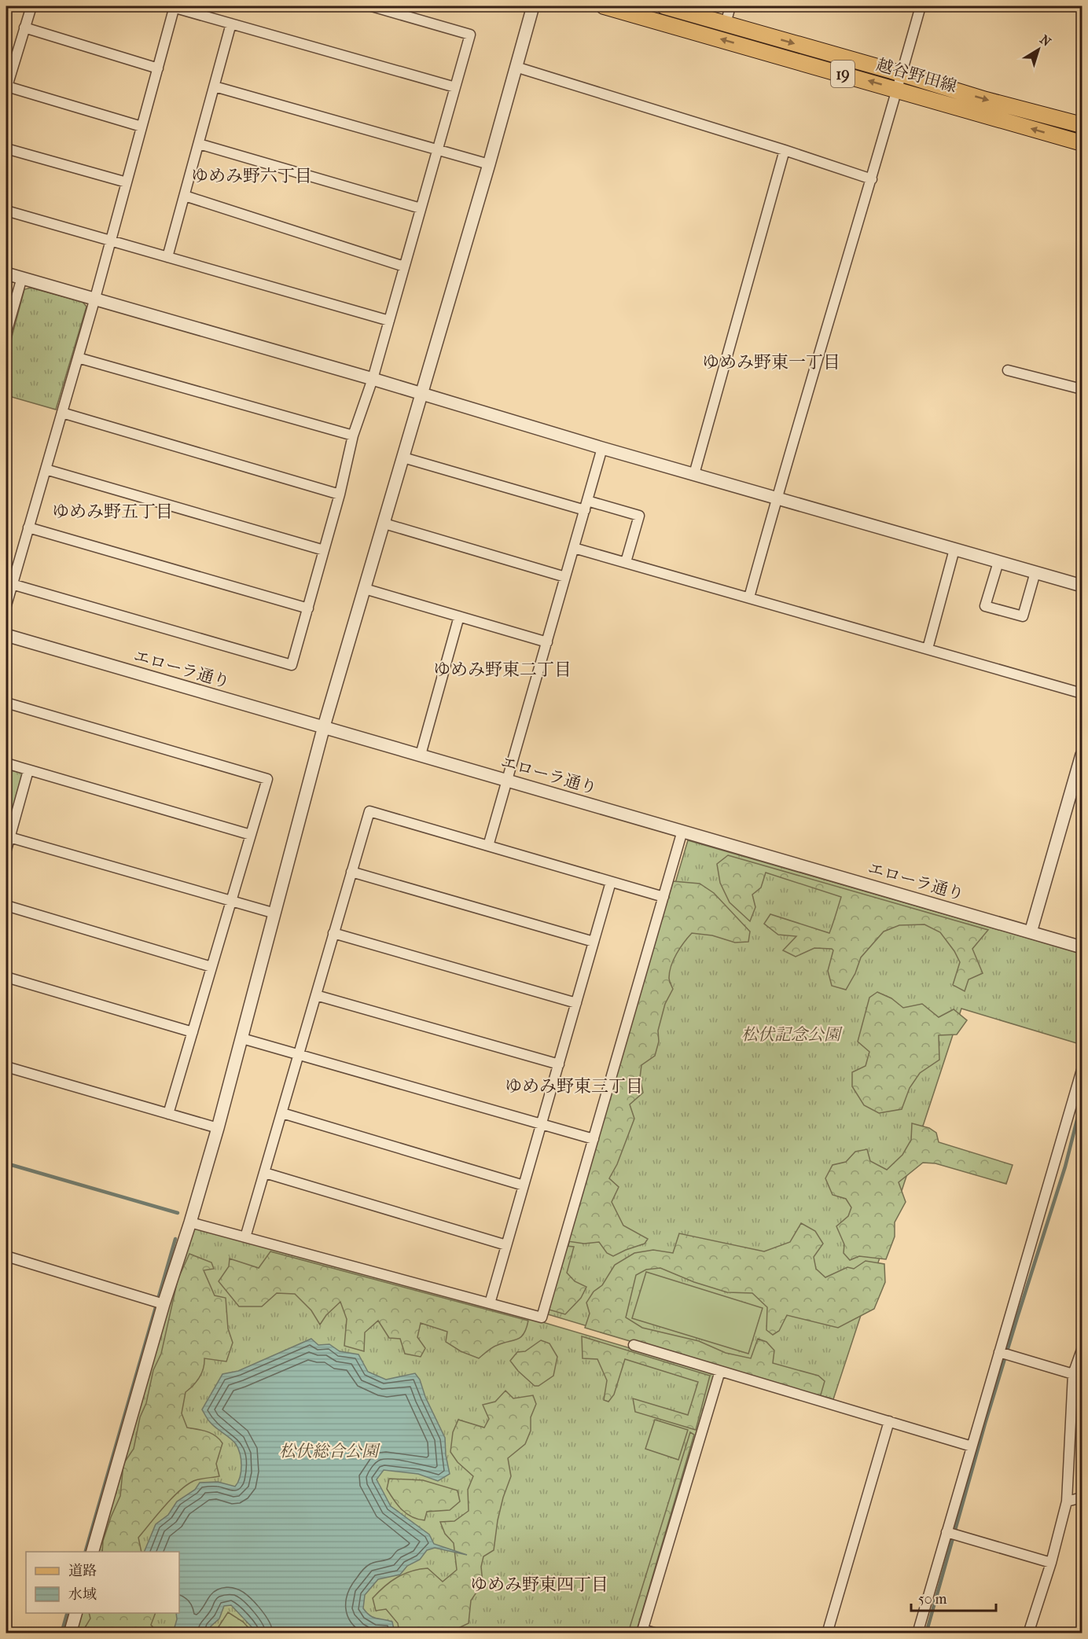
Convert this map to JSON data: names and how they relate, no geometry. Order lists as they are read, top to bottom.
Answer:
{
  "streets": {
    "main road": ["19", "越谷野田線"],
    "street": ["エローラ通り"]
  },
  "districts": [
    "ゆめみ野六丁目",
    "ゆめみ野東一丁目",
    "ゆめみ野五丁目",
    "ゆめみ野東二丁目",
    "ゆめみ野東三丁目",
    "ゆめみ野東四丁目"
  ],
  "parks": ["松伏記念公園", "松伏総合公園"],
  "legend": ["道路", "水域"],
  "scale_bar": "50 m",
  "north": "top right"
}
